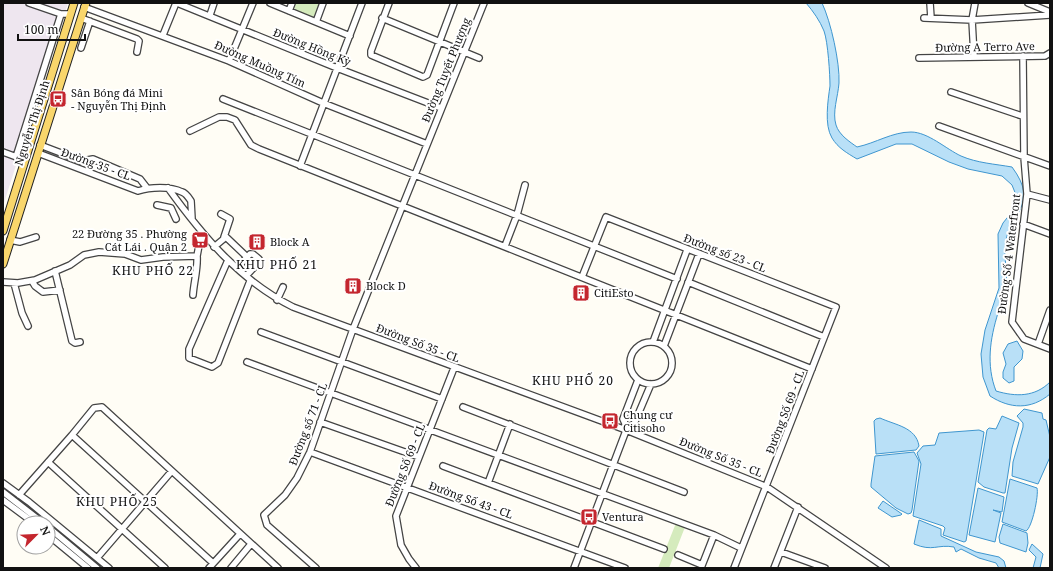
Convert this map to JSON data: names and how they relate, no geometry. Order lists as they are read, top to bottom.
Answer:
{
  "streets": {
    "main road": ["Nguyễn Thị Định"],
    "street": [
      "Đường Hồng Kỳ",
      "Đường A Terro Ave",
      "Đường Muồng Tím",
      "Đường Tuyết Phượng",
      "Đường 35 - CL",
      "Đường số 23 - CL",
      "Đường Số 4 Waterfront",
      "Đường Số 35 - CL",
      "Đường Số 69 - CL",
      "Đường số 71 - CL",
      "Đường Số 43 - CL"
    ]
  },
  "crossings": [
    ["Đường Hồng Kỳ", "Đường Tuyết Phượng"],
    ["Đường A Terro Ave", "Đường Số 4 Waterfront"],
    ["Đường Muồng Tím", "Đường Tuyết Phượng"],
    ["Đường Muồng Tím", "Nguyễn Thị Định"],
    ["Đường Tuyết Phượng", "Đường số 71 - CL"],
    ["Nguyễn Thị Định", "Đường 35 - CL"],
    ["Đường 35 - CL", "Đường Số 35 - CL"],
    ["Đường 35 - CL", "Đường số 71 - CL"],
    ["Đường số 23 - CL", "Đường Số 69 - CL"],
    ["Đường Số 35 - CL", "Đường Số 69 - CL"],
    ["Đường Số 35 - CL", "Đường số 71 - CL"],
    ["Đường Số 69 - CL", "Đường Số 43 - CL"],
    ["Đường số 71 - CL", "Đường Số 43 - CL"]
  ],
  "districts": [
    "KHU PHỐ 21",
    "KHU PHỐ 22",
    "KHU PHỐ 20",
    "KHU PHỐ 25"
  ],
  "places": {
    "bus stop": ["Sân Bóng đá Mini - Nguyễn Thị Định", "Chung cư Citisoho", "Ventura"],
    "supermarket": ["22 Đường 35 . Phường Cát Lái . Quận 2"],
    "building": ["Block A", "Block D", "CitiEsto"]
  },
  "scale_bar": "100 m",
  "north": "top right"
}
